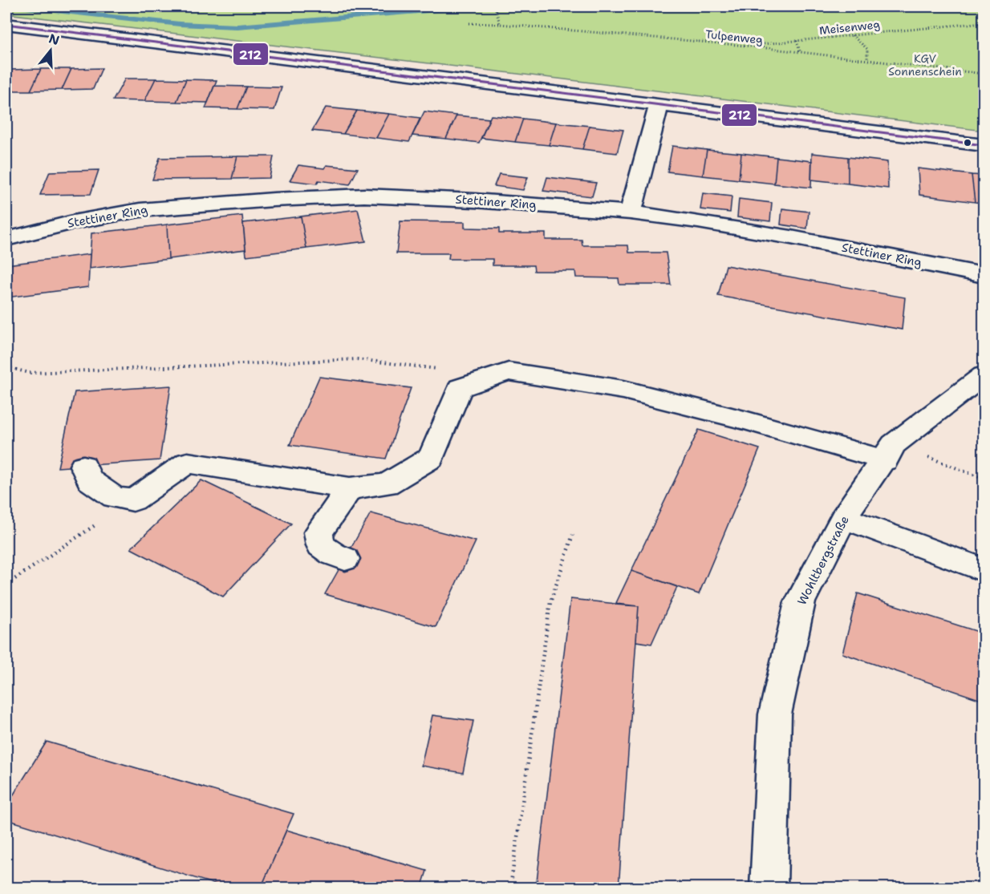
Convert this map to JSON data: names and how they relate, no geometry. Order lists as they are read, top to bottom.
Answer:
{
  "streets": {
    "street": ["Stettiner Ring", "Wohltbergstraße"],
    "path": ["Meisenweg", "Tulpenweg"]
  },
  "crossings": [
    ["Meisenweg", "Tulpenweg"]
  ],
  "parks": ["KGV Sonnenschein"],
  "lines": ["transit line 212"],
  "north": "top"
}
